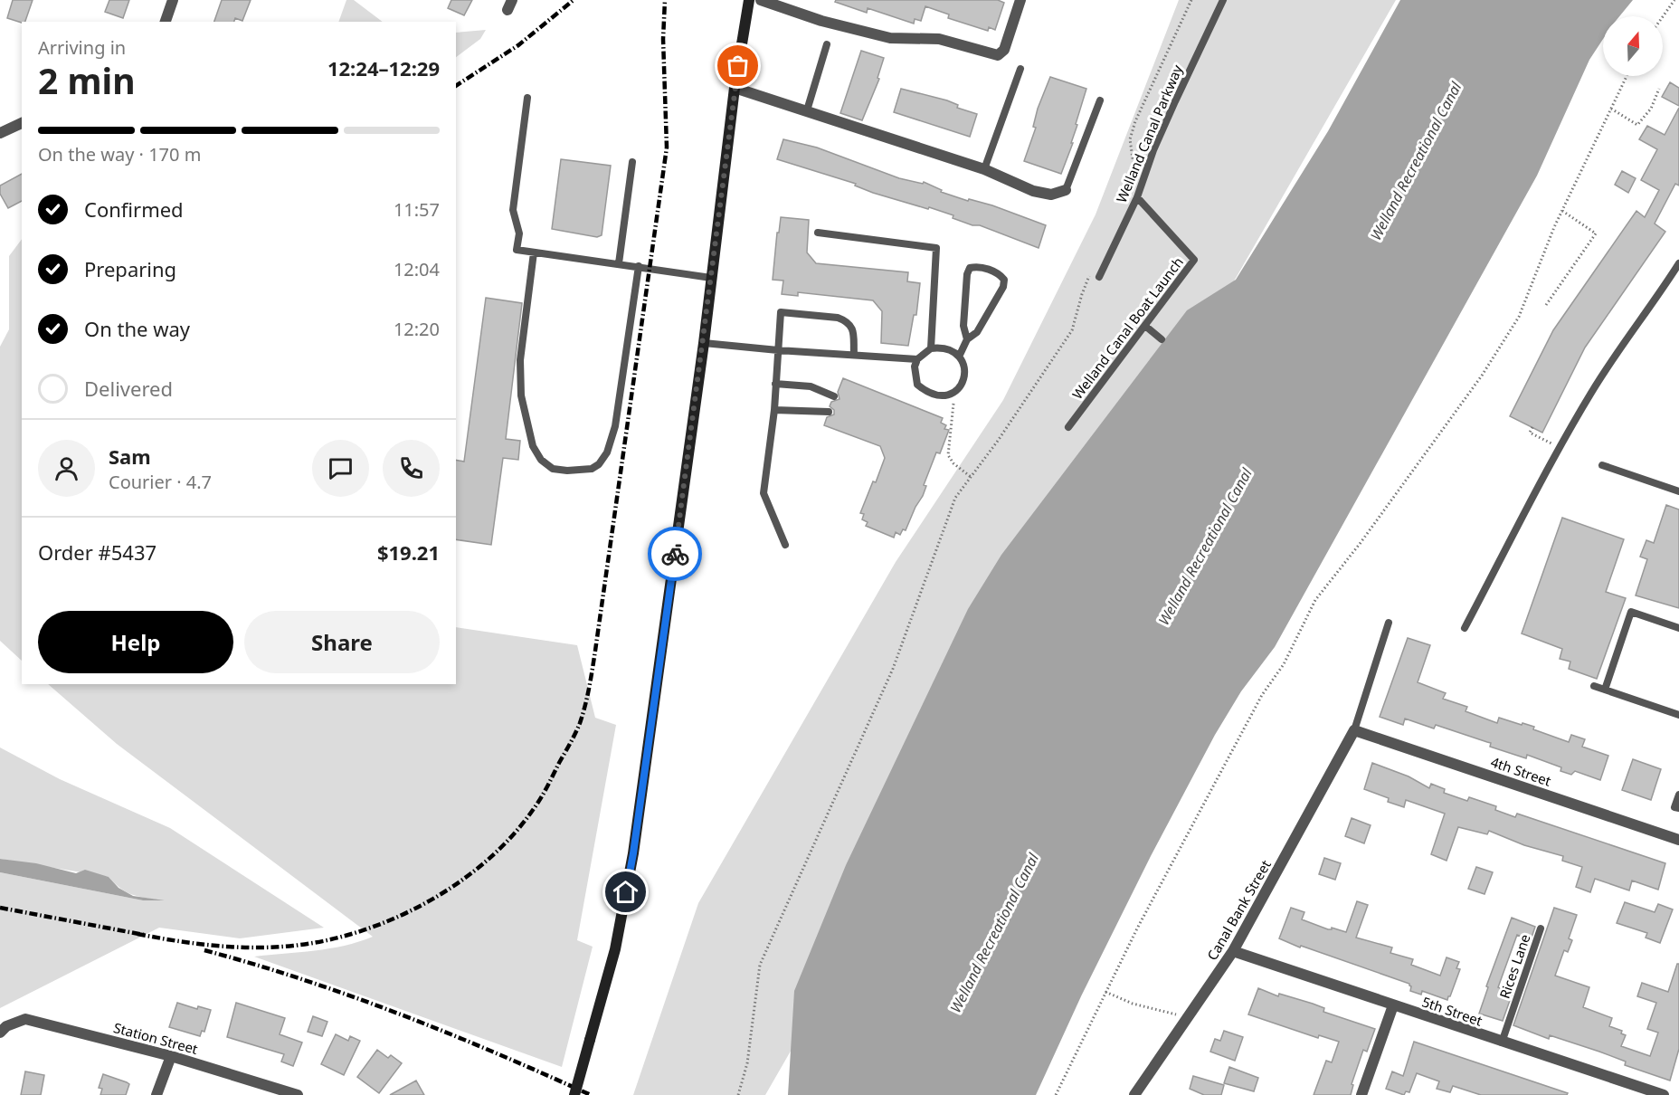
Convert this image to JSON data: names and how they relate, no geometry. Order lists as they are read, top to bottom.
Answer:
{
  "streets": {
    "street": [
      "4th Street",
      "Canal Bank Street",
      "5th Street",
      "Station Street"
    ],
    "lane": ["Welland Canal Parkway", "Welland Canal Boat Launch", "Rices Lane"]
  },
  "crossings": [
    ["Welland Canal Parkway", "Welland Canal Boat Launch"],
    ["4th Street", "Canal Bank Street"],
    ["Canal Bank Street", "5th Street"],
    ["Rices Lane", "5th Street"]
  ],
  "water": ["Welland Recreational Canal"],
  "north": "top",
  "page": {
    "heading": ["2 min", "Arriving in", "12:24–12:29"],
    "panel": [
      "Sam",
      "Courier · 4.7",
      "Order #5437",
      "$19.21"
    ],
    "bar": "On the way · 170 m",
    "list": [
      ["Confirmed", "11:57"],
      ["Preparing", "12:04"],
      ["On the way", "12:20"],
      "Delivered"
    ],
    "buttons": ["Help", "Share"]
  }
}
